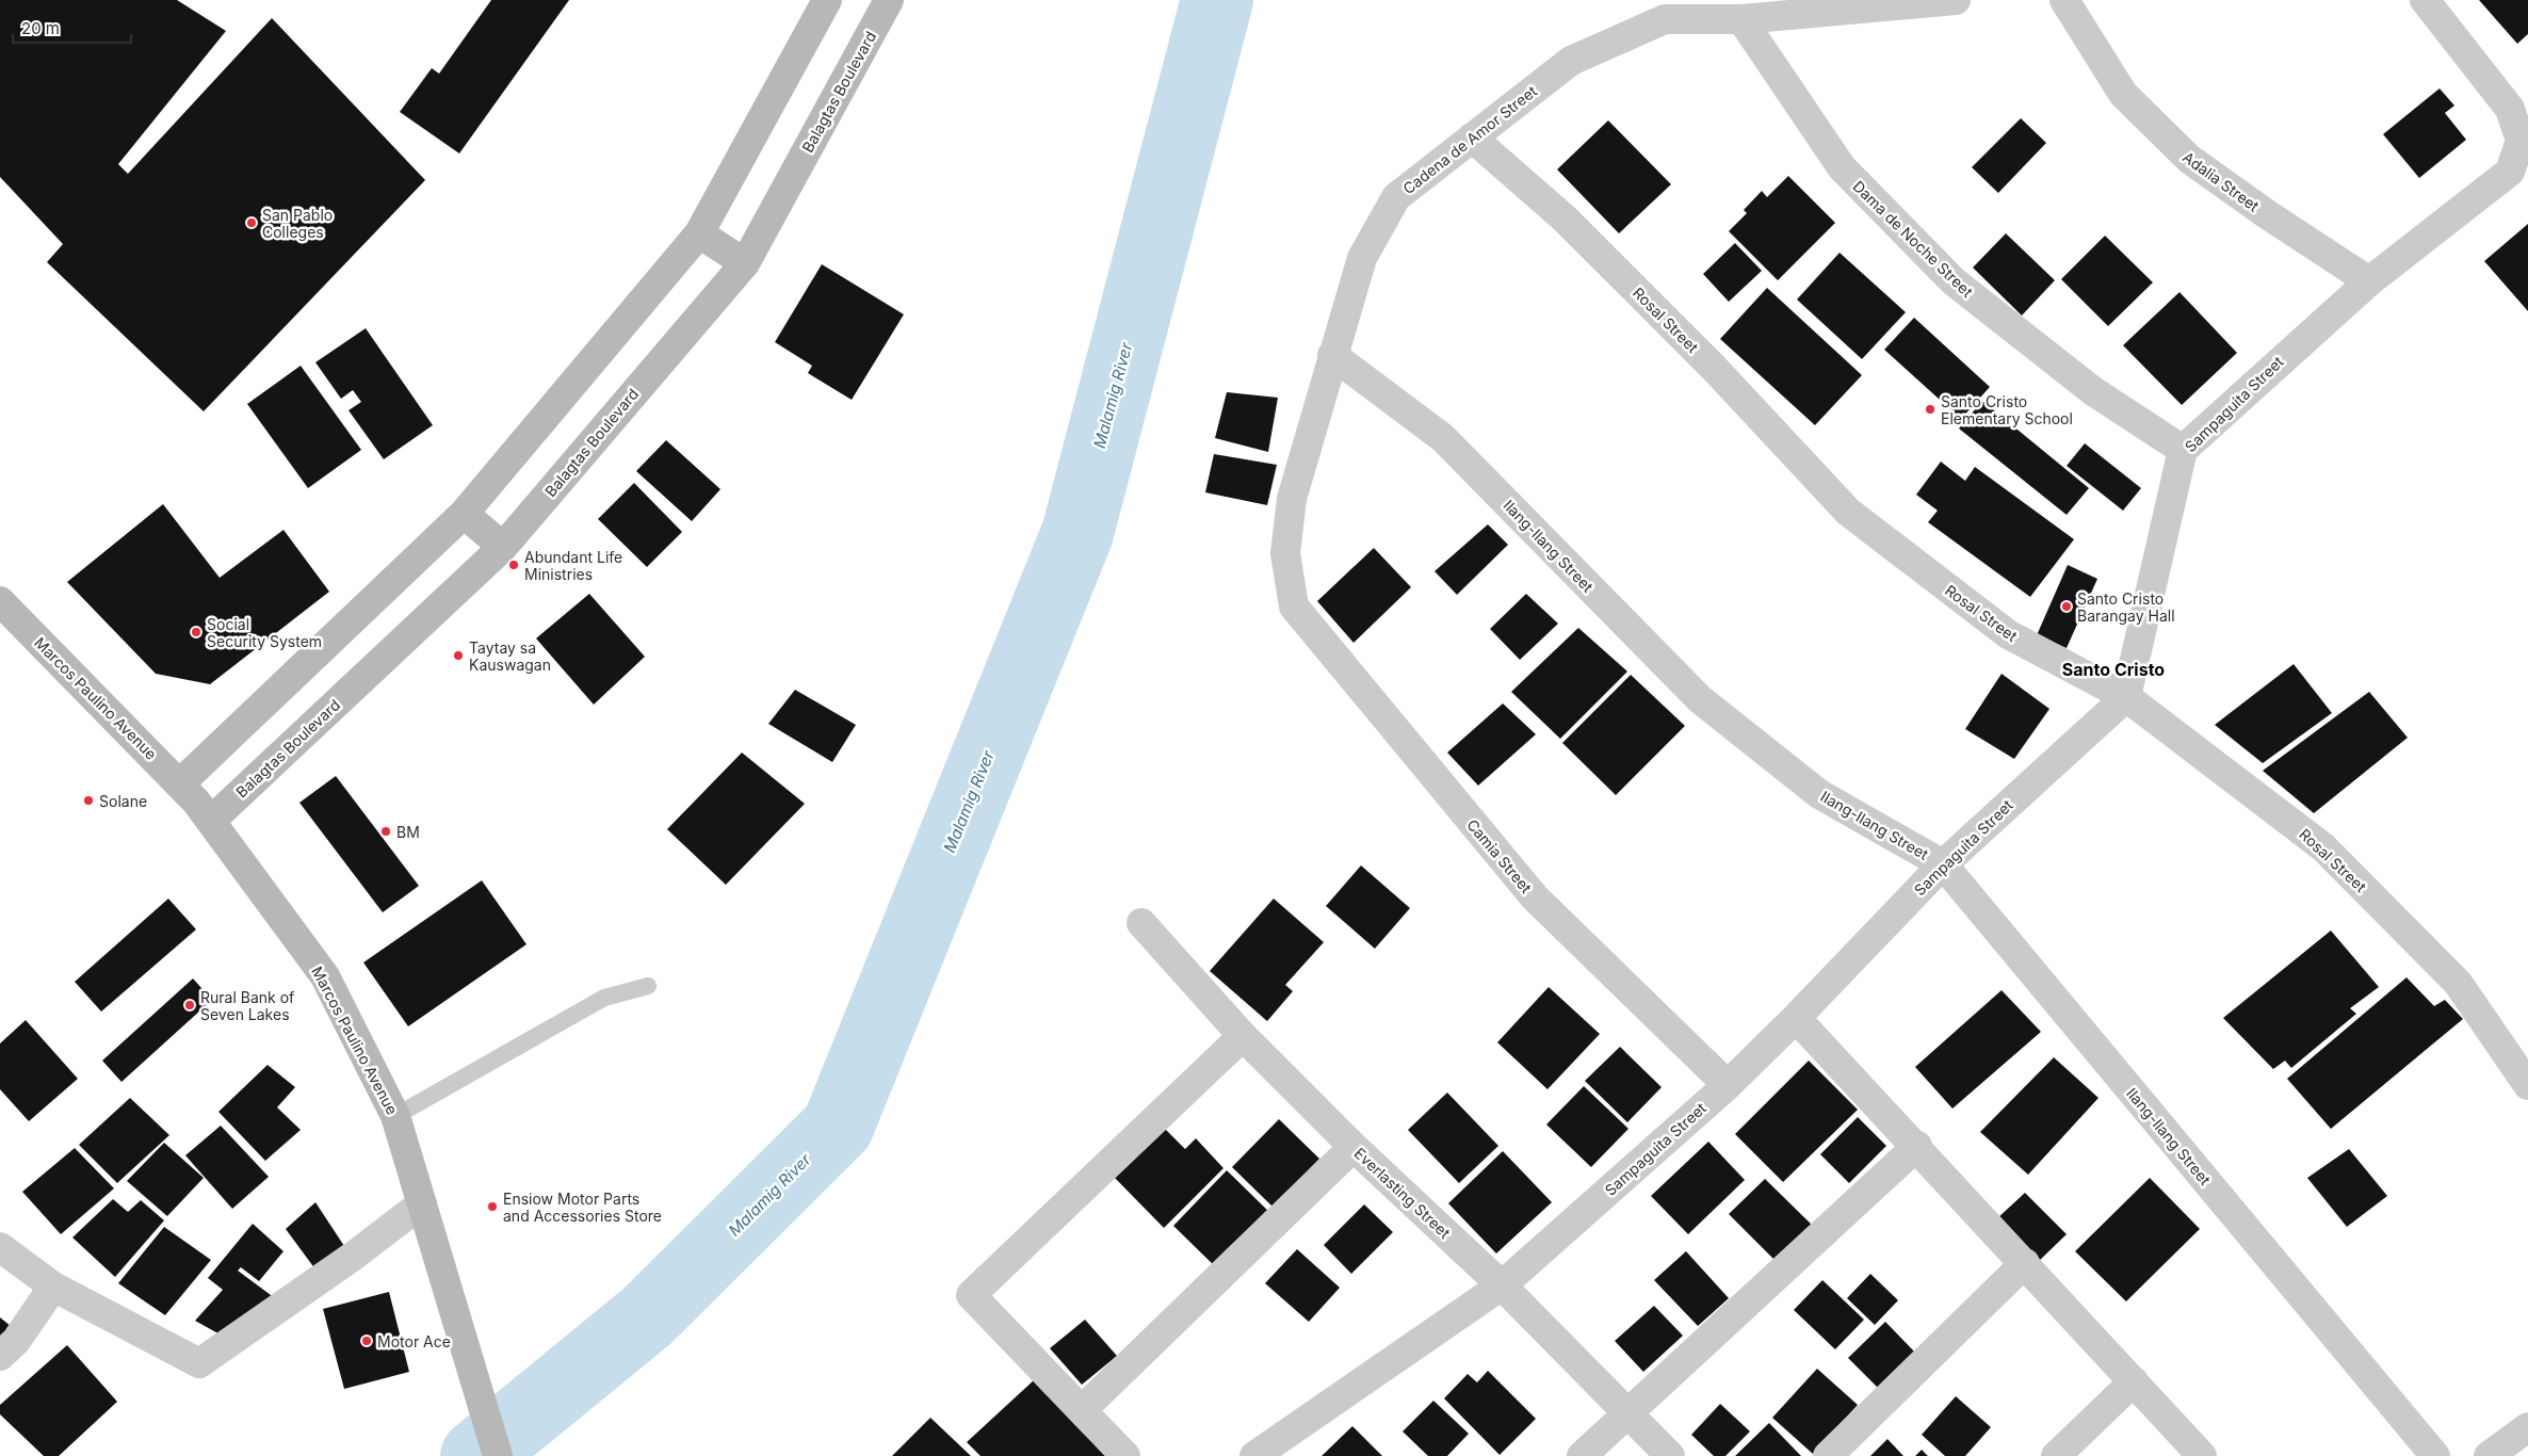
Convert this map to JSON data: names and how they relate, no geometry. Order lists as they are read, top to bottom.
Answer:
{
  "streets": {
    "main road": ["Balagtas Boulevard", "Marcos Paulino Avenue"],
    "street": [
      "Cadena de Amor Street",
      "Adalia Street",
      "Dama de Noche Street",
      "Rosal Street",
      "Sampaguita Street",
      "Ilang-Ilang Street",
      "Camia Street",
      "Everlasting Street"
    ]
  },
  "crossings": [
    ["Balagtas Boulevard", "Marcos Paulino Avenue"],
    ["Cadena de Amor Street", "Dama de Noche Street"],
    ["Cadena de Amor Street", "Rosal Street"],
    ["Cadena de Amor Street", "Ilang-Ilang Street"],
    ["Cadena de Amor Street", "Camia Street"],
    ["Adalia Street", "Sampaguita Street"],
    ["Dama de Noche Street", "Sampaguita Street"],
    ["Rosal Street", "Sampaguita Street"],
    ["Sampaguita Street", "Ilang-Ilang Street"],
    ["Sampaguita Street", "Camia Street"],
    ["Sampaguita Street", "Everlasting Street"]
  ],
  "districts": ["Santo Cristo"],
  "water": ["Malamig River"],
  "places": [
    "San Pablo Colleges",
    "Santo Cristo Elementary School",
    "Abundant Life Ministries",
    "Santo Cristo Barangay Hall",
    "Social Security System",
    "Taytay sa Kauswagan",
    "Solane",
    "BM",
    "Rural Bank of Seven Lakes",
    "Ensiow Motor Parts and Accessories Store",
    "Motor Ace"
  ],
  "scale_bar": "20 m"
}
